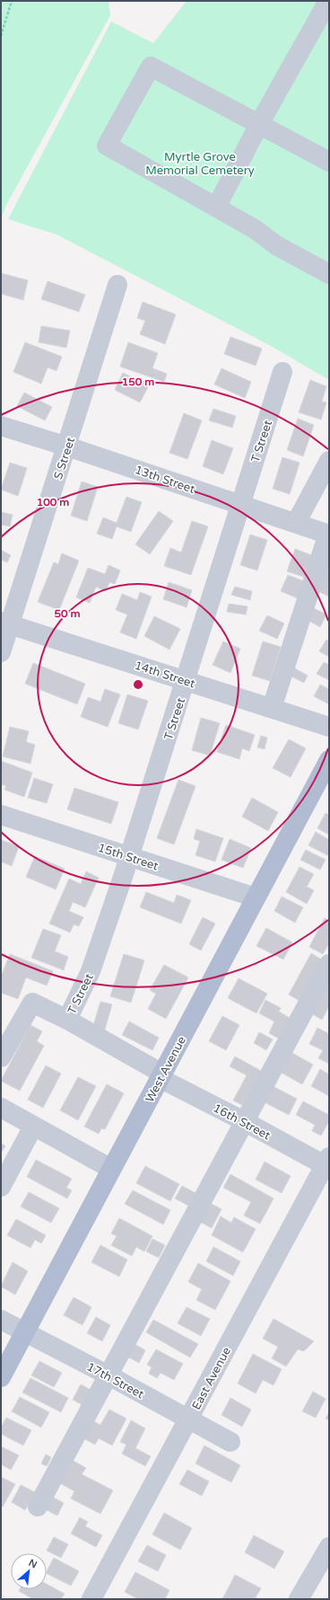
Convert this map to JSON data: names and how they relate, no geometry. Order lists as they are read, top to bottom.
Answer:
{
  "streets": {
    "main road": ["West Avenue"],
    "street": [
      "T Street",
      "S Street",
      "13th Street",
      "14th Street",
      "15th Street",
      "16th Street",
      "East Avenue",
      "17th Street"
    ]
  },
  "crossings": [
    ["T Street", "13th Street"],
    ["T Street", "14th Street"],
    ["T Street", "15th Street"],
    ["T Street", "West Avenue"],
    ["T Street", "16th Street"],
    ["S Street", "13th Street"],
    ["S Street", "14th Street"],
    ["15th Street", "West Avenue"],
    ["West Avenue", "16th Street"],
    ["West Avenue", "17th Street"],
    ["16th Street", "East Avenue"],
    ["East Avenue", "17th Street"]
  ],
  "parks": ["Myrtle Grove Memorial Cemetery"],
  "north": "top right",
  "rings": ["150 m", "100 m", "50 m"]
}
